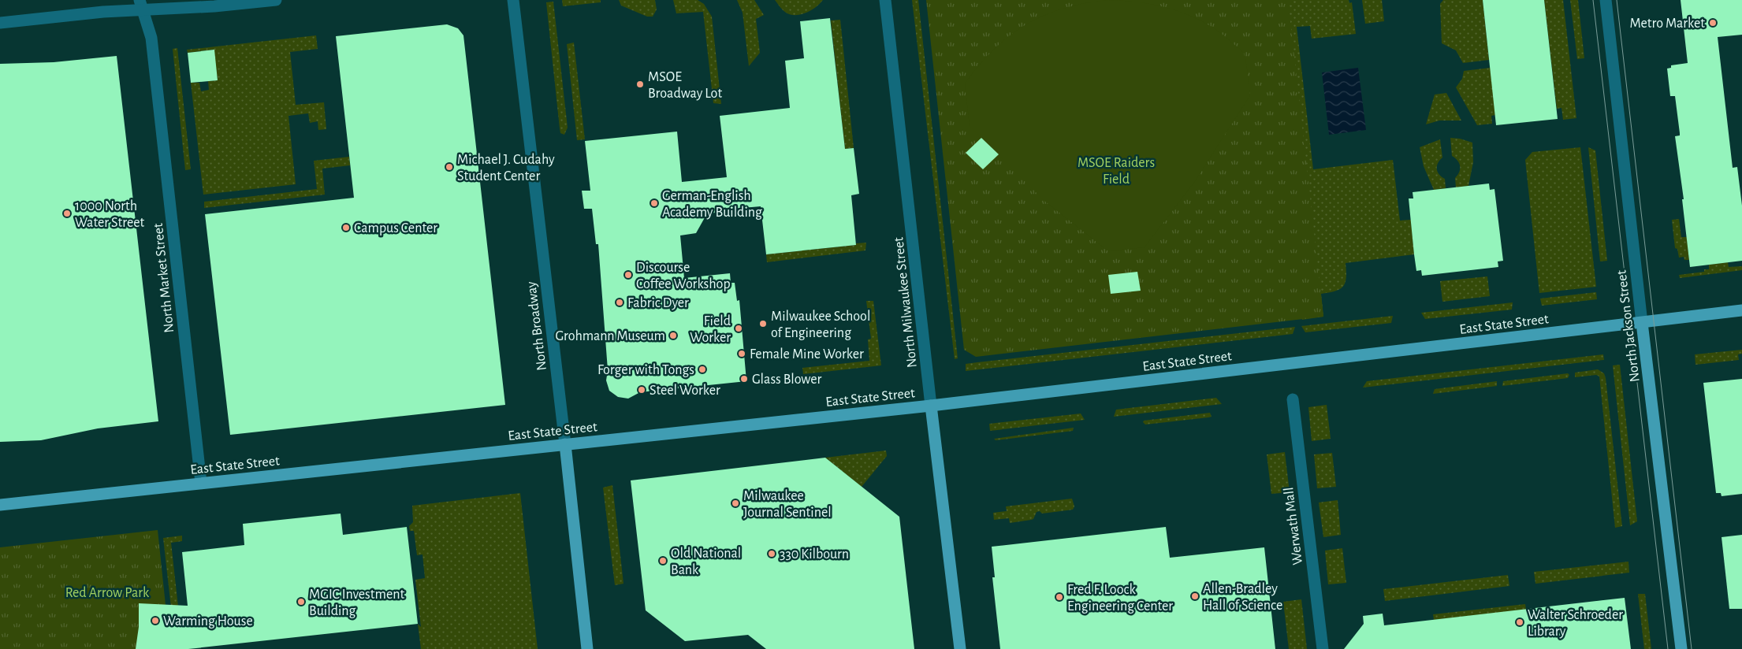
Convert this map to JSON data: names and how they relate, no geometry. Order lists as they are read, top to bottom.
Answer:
{
  "streets": {
    "main road": [
      "North Milwaukee Street",
      "East State Street",
      "North Broadway",
      "North Jackson Street"
    ],
    "street": ["North Market Street", "Werwath Mall"]
  },
  "crossings": [
    ["North Market Street", "East State Street"],
    ["North Milwaukee Street", "East State Street"],
    ["East State Street", "North Broadway"],
    ["East State Street", "North Jackson Street"]
  ],
  "parks": ["MSOE Raiders Field", "Red Arrow Park"],
  "places": [
    "Metro Market",
    "MSOE Broadway Lot",
    "Michael J. Cudahy Student Center",
    "German-English Academy Building",
    "1000 North Water Street",
    "Campus Center",
    "Discourse Coffee Workshop",
    "Fabric Dyer",
    "Milwaukee School of Engineering",
    "Field Worker",
    "Grohmann Museum",
    "Female Mine Worker",
    "Forger with Tongs",
    "Glass Blower",
    "Steel Worker",
    "Milwaukee Journal Sentinel",
    "330 Kilbourn",
    "Old National Bank",
    "Allen-Bradley Hall of Science",
    "Fred F. Loock Engineering Center",
    "MGIC Investment Building",
    "Warming House",
    "Walter Schroeder Library"
  ]
}
